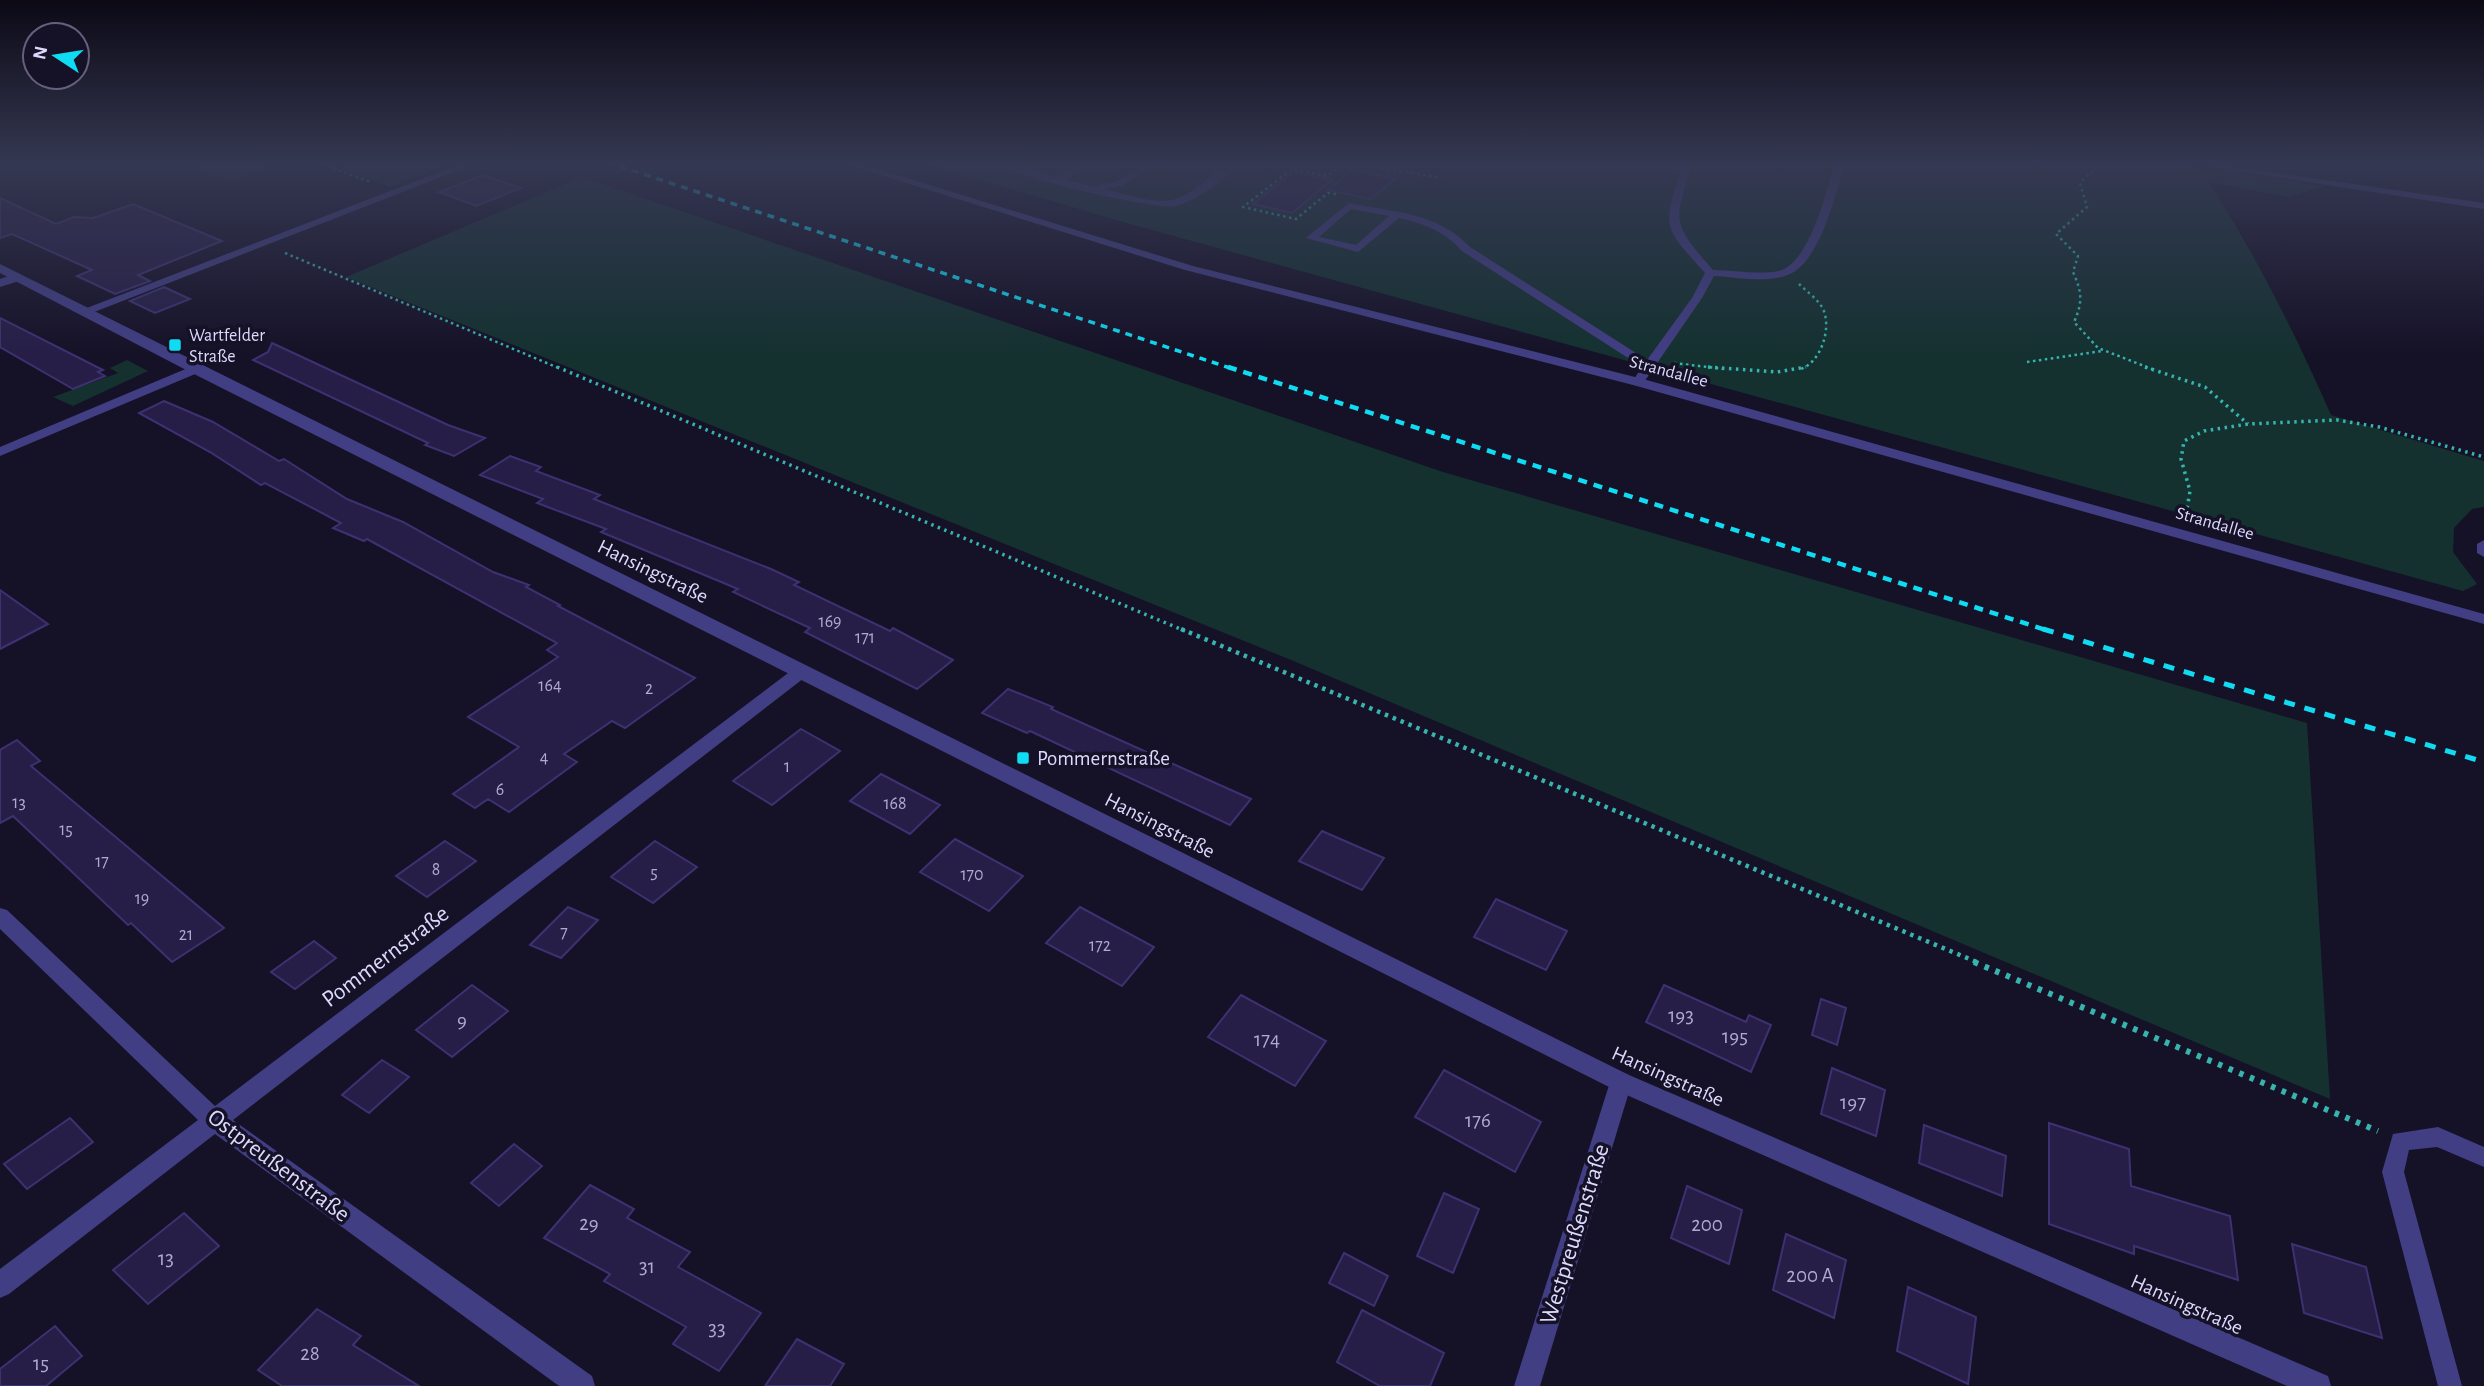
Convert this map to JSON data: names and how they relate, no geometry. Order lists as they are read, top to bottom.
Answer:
{
  "streets": {
    "street": [
      "Strandallee",
      "Hansingstraße",
      "Pommernstraße",
      "Ostpreußenstraße",
      "Westpreußenstraße"
    ]
  },
  "crossings": [
    ["Hansingstraße", "Pommernstraße"],
    ["Hansingstraße", "Westpreußenstraße"],
    ["Pommernstraße", "Ostpreußenstraße"]
  ],
  "places": {
    "transit": ["Wartfelder Straße", "Pommernstraße"]
  },
  "house_numbers": [
    "169",
    "171",
    "164",
    "2",
    "4",
    "1",
    "6",
    "13",
    "168",
    "15",
    "17",
    "8",
    "5",
    "170",
    "19",
    "7",
    "21",
    "172",
    "193",
    "9",
    "195",
    "174",
    "197",
    "176",
    "29",
    "200",
    "13",
    "31",
    "200 A",
    "33",
    "28",
    "15"
  ],
  "north": "left"
}
